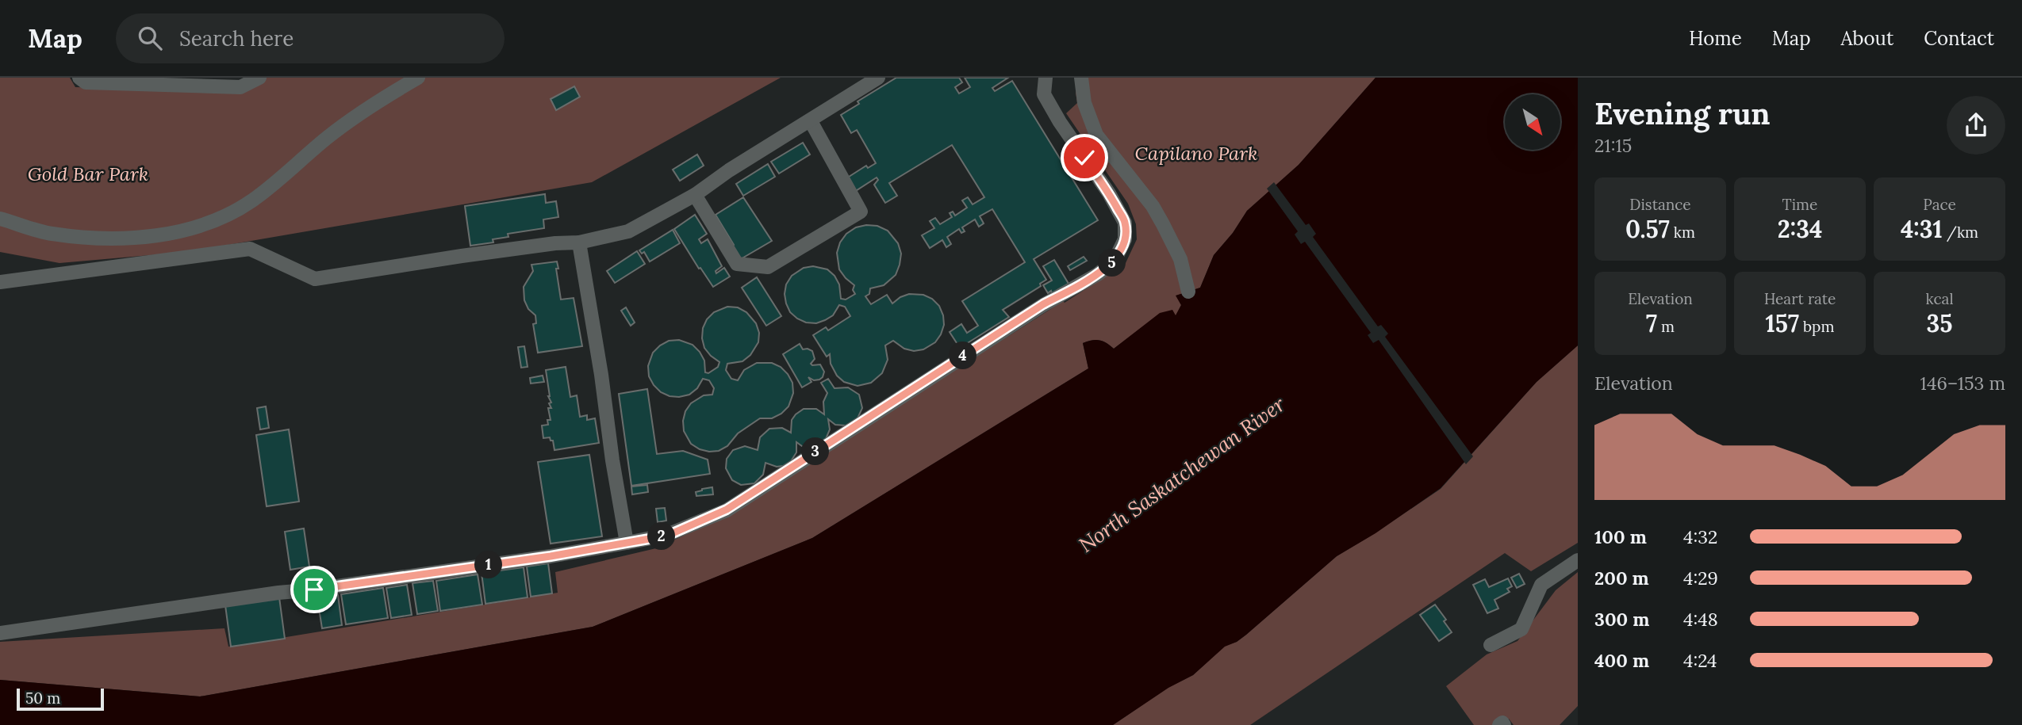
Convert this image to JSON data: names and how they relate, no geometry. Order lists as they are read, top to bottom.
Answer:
{
  "water": ["North Saskatchewan River"],
  "parks": ["Capilano Park", "Gold Bar Park"],
  "scale_bar": "50 m",
  "north": "bottom right",
  "page": {
    "header": "Map",
    "search": "Search here",
    "nav": [
      "Home",
      "Map",
      "About",
      "Contact"
    ],
    "heading": ["Evening run", "21:15"],
    "stats": [
      ["Distance", "0.57 km"],
      ["Time", "2:34"],
      ["Pace", "4:31 /km"],
      ["Elevation", "7 m"],
      ["Heart rate", "157 bpm"],
      ["kcal", "35"]
    ],
    "pins": [
      "5",
      "4",
      "3",
      "2",
      "1"
    ],
    "chart": ["Elevation", "146–153 m"],
    "list": [
      {
        "name": "100 m",
        "note": "4:32"
      },
      {
        "name": "200 m",
        "note": "4:29"
      },
      {
        "name": "300 m",
        "note": "4:48"
      },
      {
        "name": "400 m",
        "note": "4:24"
      }
    ],
    "scale": "50 m"
  }
}
